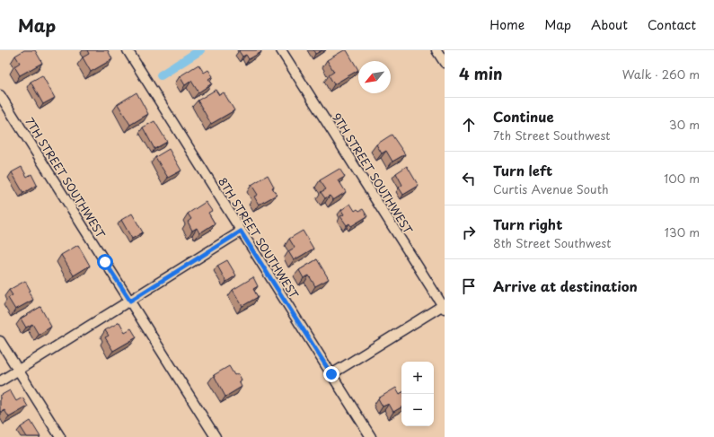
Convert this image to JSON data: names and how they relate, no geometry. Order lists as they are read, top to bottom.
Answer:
{
  "streets": {
    "street": ["9TH STREET SOUTHWEST", "7TH STREET SOUTHWEST", "8TH STREET SOUTHWEST"]
  },
  "north": "bottom left",
  "page": {
    "header": "Map",
    "nav": [
      "Home",
      "Map",
      "About",
      "Contact"
    ],
    "heading": ["4 min", "Walk · 260 m"],
    "list": [
      ["Continue", "7th Street Southwest", "30 m"],
      ["Turn left", "Curtis Avenue South", "100 m"],
      ["Turn right", "8th Street Southwest", "130 m"],
      "Arrive at destination"
    ],
    "map_buttons": ["+", "−"]
  }
}
